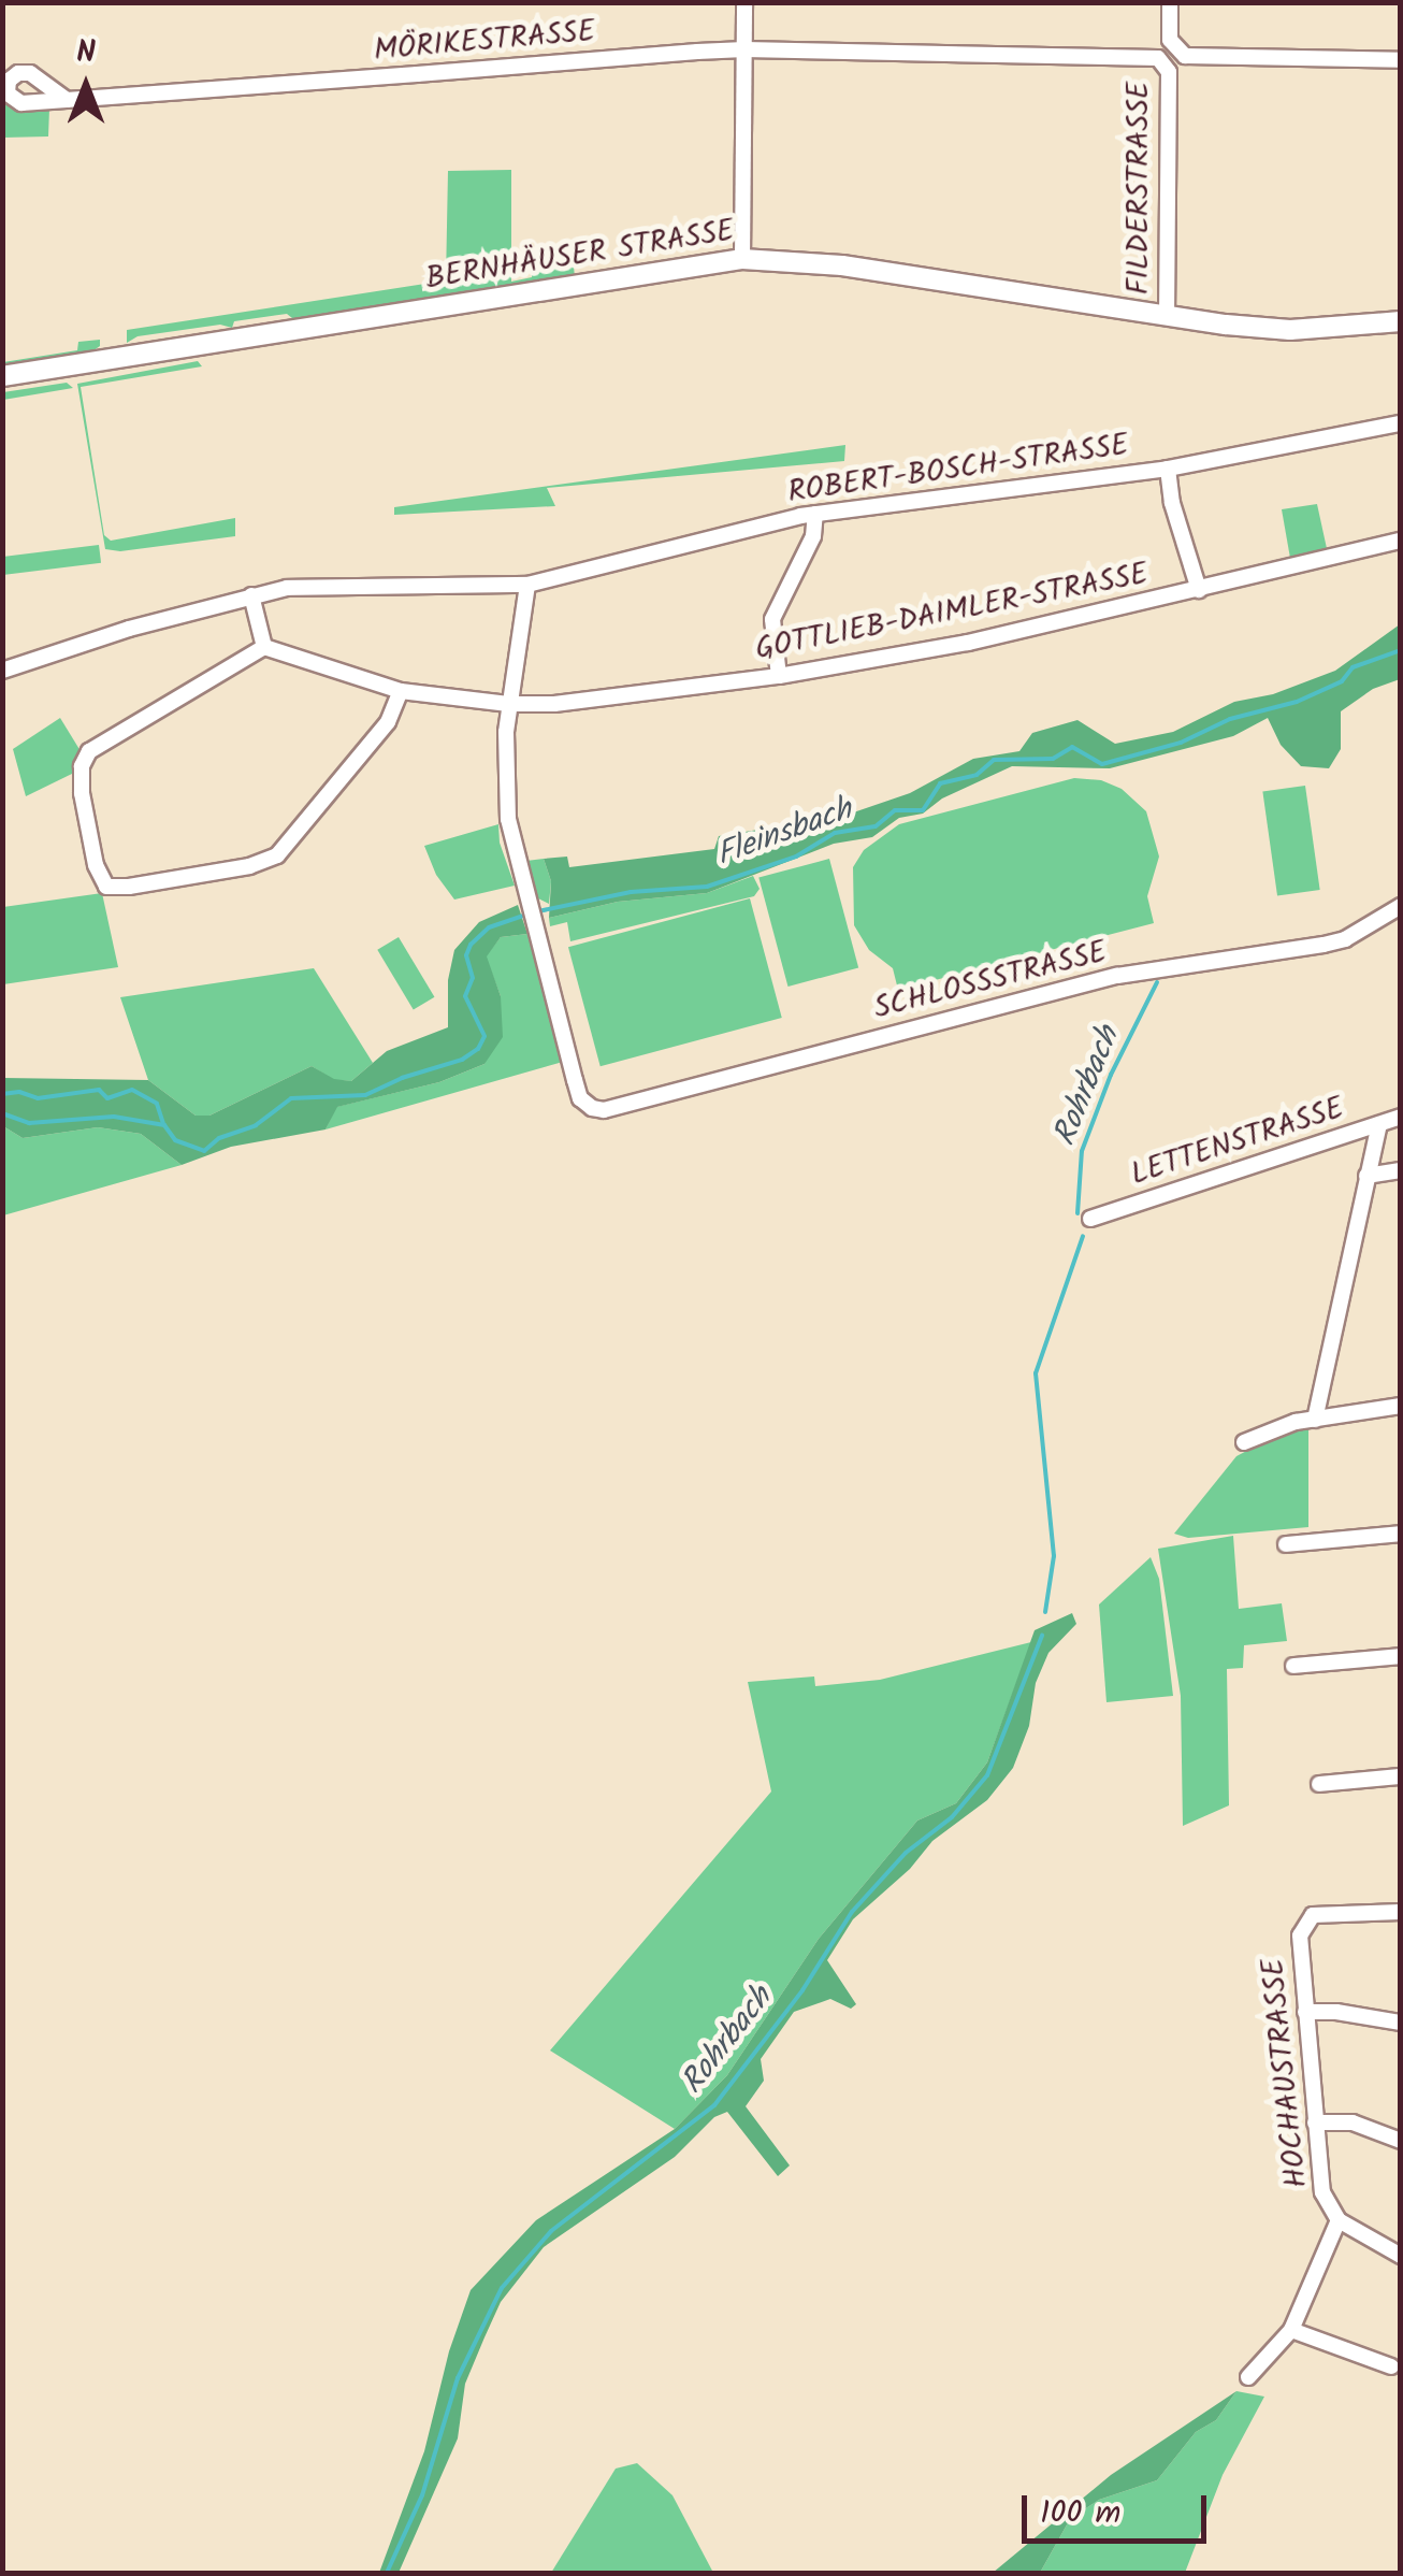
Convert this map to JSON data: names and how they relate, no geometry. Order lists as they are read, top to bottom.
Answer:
{
  "streets": {
    "street": [
      "MÖRIKESTRASSE",
      "FILDERSTRASSE",
      "BERNHÄUSER STRASSE",
      "ROBERT-BOSCH-STRASSE",
      "GOTTLIEB-DAIMLER-STRASSE",
      "SCHLOSSSTRASSE",
      "LETTENSTRASSE",
      "HOCHAUSTRASSE"
    ]
  },
  "crossings": [
    ["MÖRIKESTRASSE", "FILDERSTRASSE"],
    ["FILDERSTRASSE", "BERNHÄUSER STRASSE"],
    ["GOTTLIEB-DAIMLER-STRASSE", "SCHLOSSSTRASSE"]
  ],
  "water": ["Fleinsbach", "Rohrbach"],
  "scale_bar": "100 m",
  "north": "top"
}
